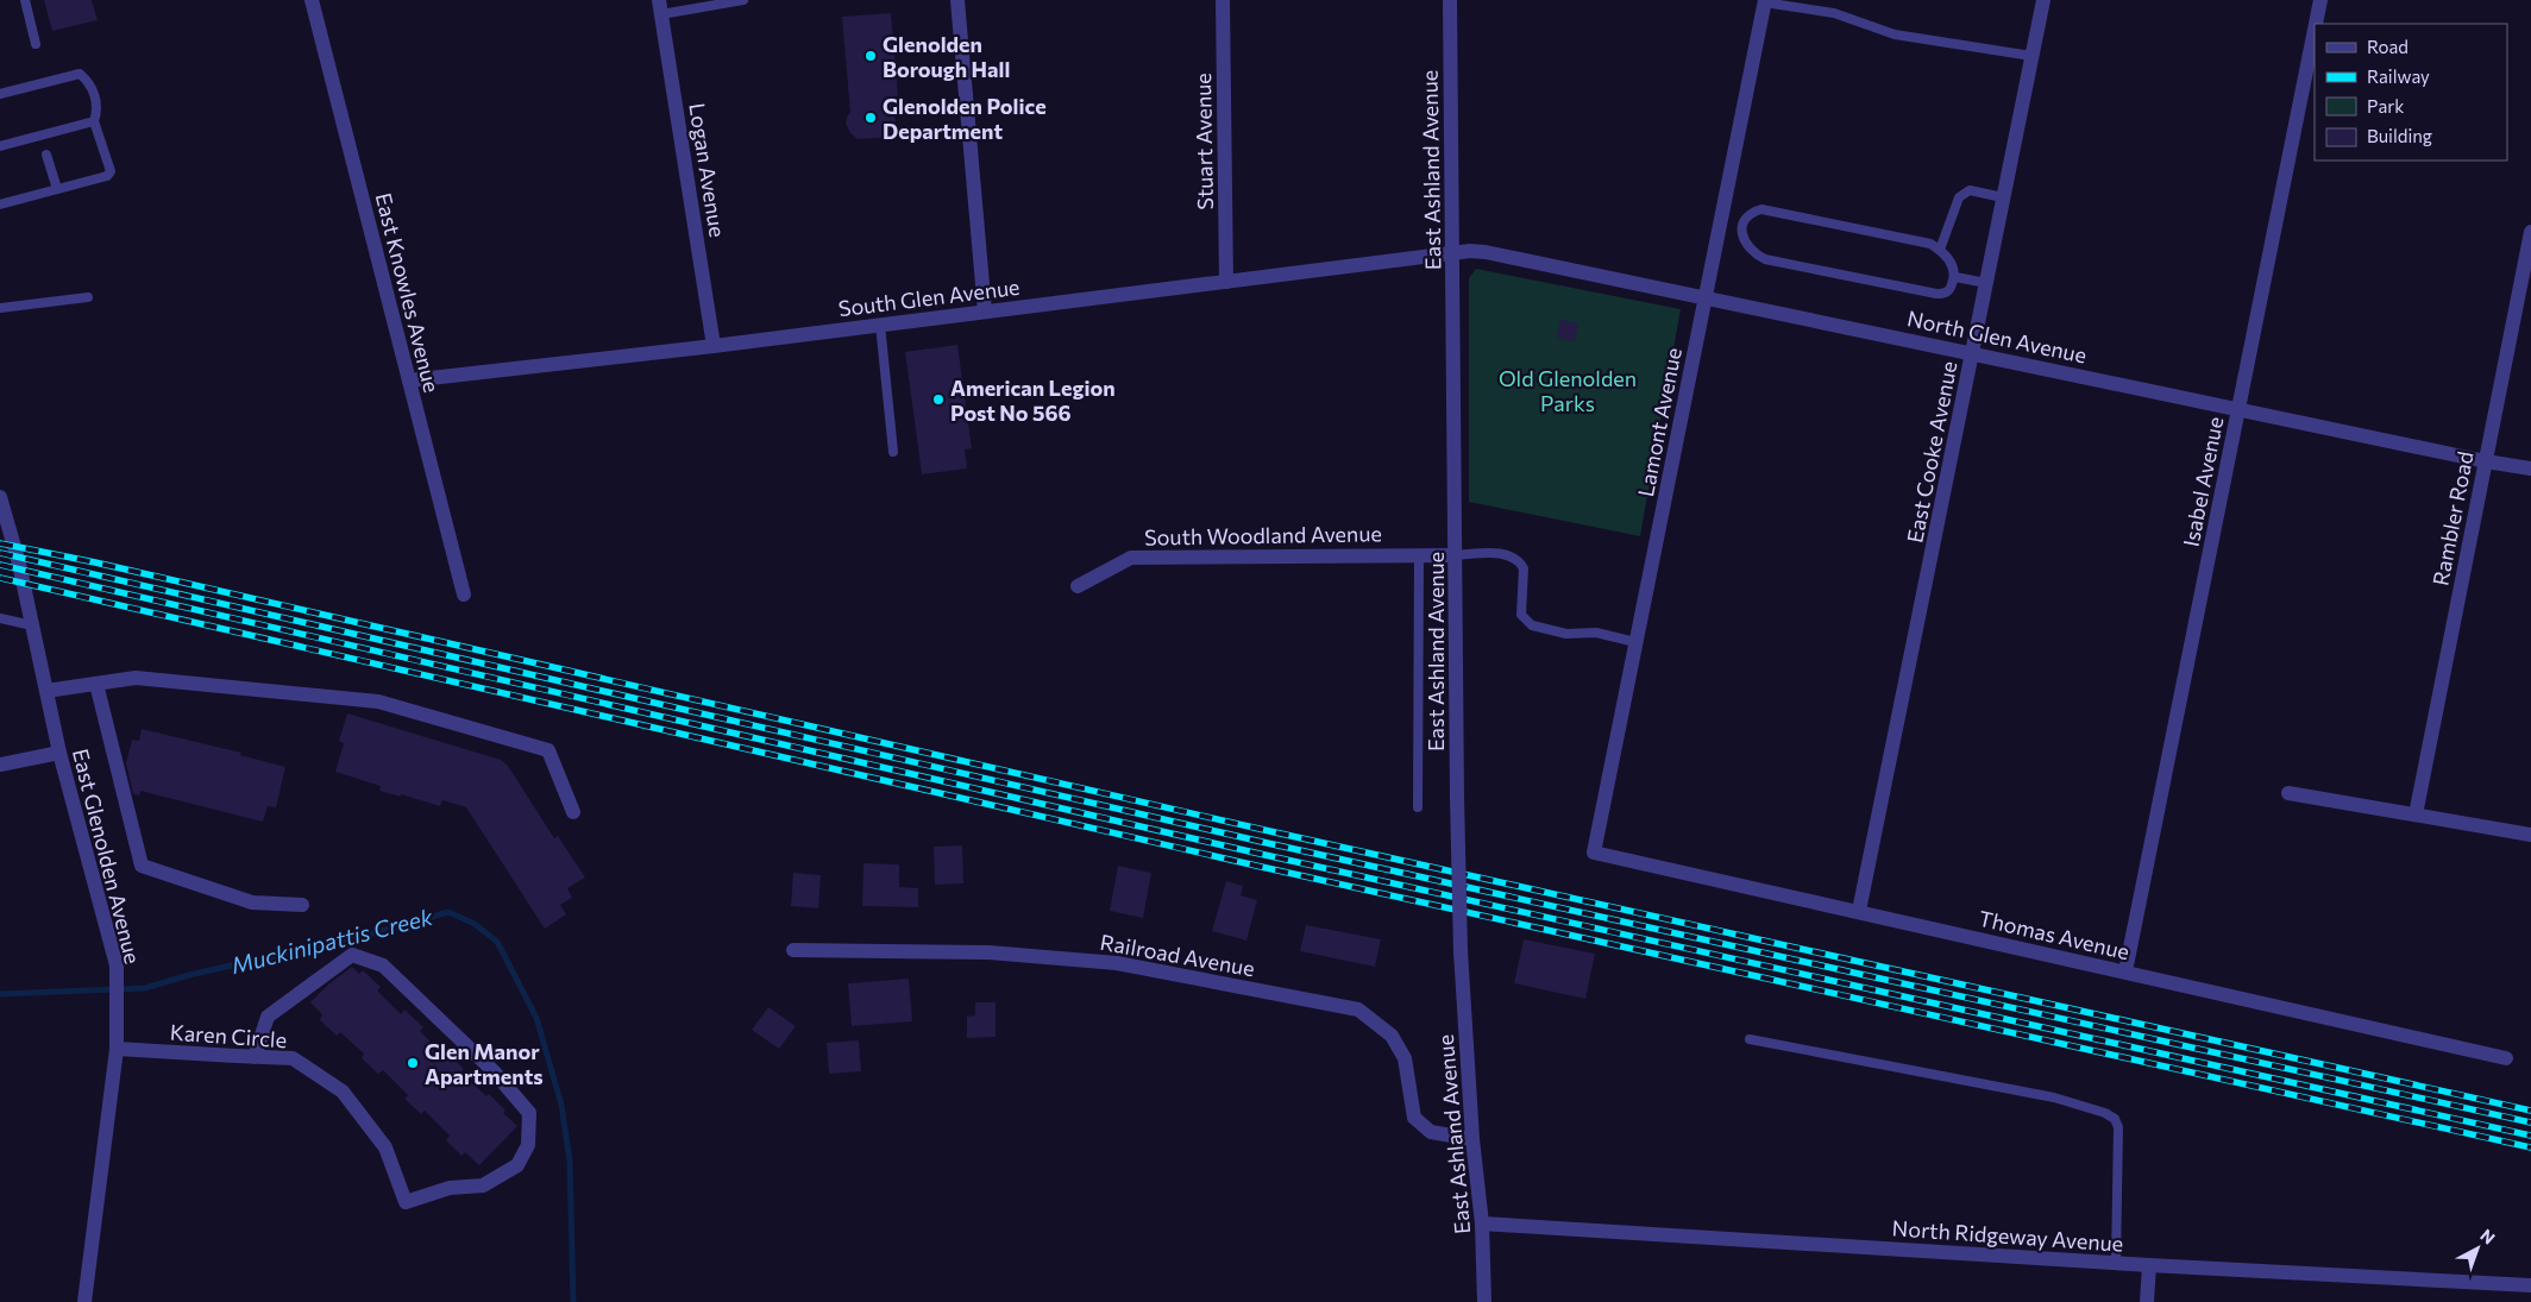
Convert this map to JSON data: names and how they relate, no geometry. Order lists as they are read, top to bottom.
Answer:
{
  "streets": {
    "street": [
      "Stuart Avenue",
      "Logan Avenue",
      "East Ashland Avenue",
      "East Knowles Avenue",
      "South Glen Avenue",
      "North Glen Avenue",
      "Lamont Avenue",
      "East Cooke Avenue",
      "Isabel Avenue",
      "Rambler Road",
      "South Woodland Avenue",
      "East Glenolden Avenue",
      "Thomas Avenue",
      "Railroad Avenue",
      "Karen Circle",
      "North Ridgeway Avenue"
    ]
  },
  "crossings": [
    ["Stuart Avenue", "South Glen Avenue"],
    ["Logan Avenue", "South Glen Avenue"],
    ["East Ashland Avenue", "South Glen Avenue"],
    ["East Ashland Avenue", "North Glen Avenue"],
    ["East Ashland Avenue", "South Woodland Avenue"],
    ["East Ashland Avenue", "Railroad Avenue"],
    ["East Ashland Avenue", "North Ridgeway Avenue"],
    ["East Knowles Avenue", "South Glen Avenue"],
    ["South Glen Avenue", "North Glen Avenue"],
    ["North Glen Avenue", "Lamont Avenue"],
    ["North Glen Avenue", "East Cooke Avenue"],
    ["North Glen Avenue", "Isabel Avenue"],
    ["North Glen Avenue", "Rambler Road"],
    ["Lamont Avenue", "Thomas Avenue"],
    ["East Cooke Avenue", "Thomas Avenue"],
    ["Isabel Avenue", "Thomas Avenue"],
    ["East Glenolden Avenue", "Karen Circle"]
  ],
  "water": ["Muckinipattis Creek"],
  "parks": ["Old Glenolden Parks"],
  "places": [
    "Glenolden Borough Hall",
    "Glenolden Police Department",
    "American Legion Post No 566",
    "Glen Manor Apartments"
  ],
  "legend": [
    "Road",
    "Railway",
    "Park",
    "Building"
  ],
  "north": "top right"
}
